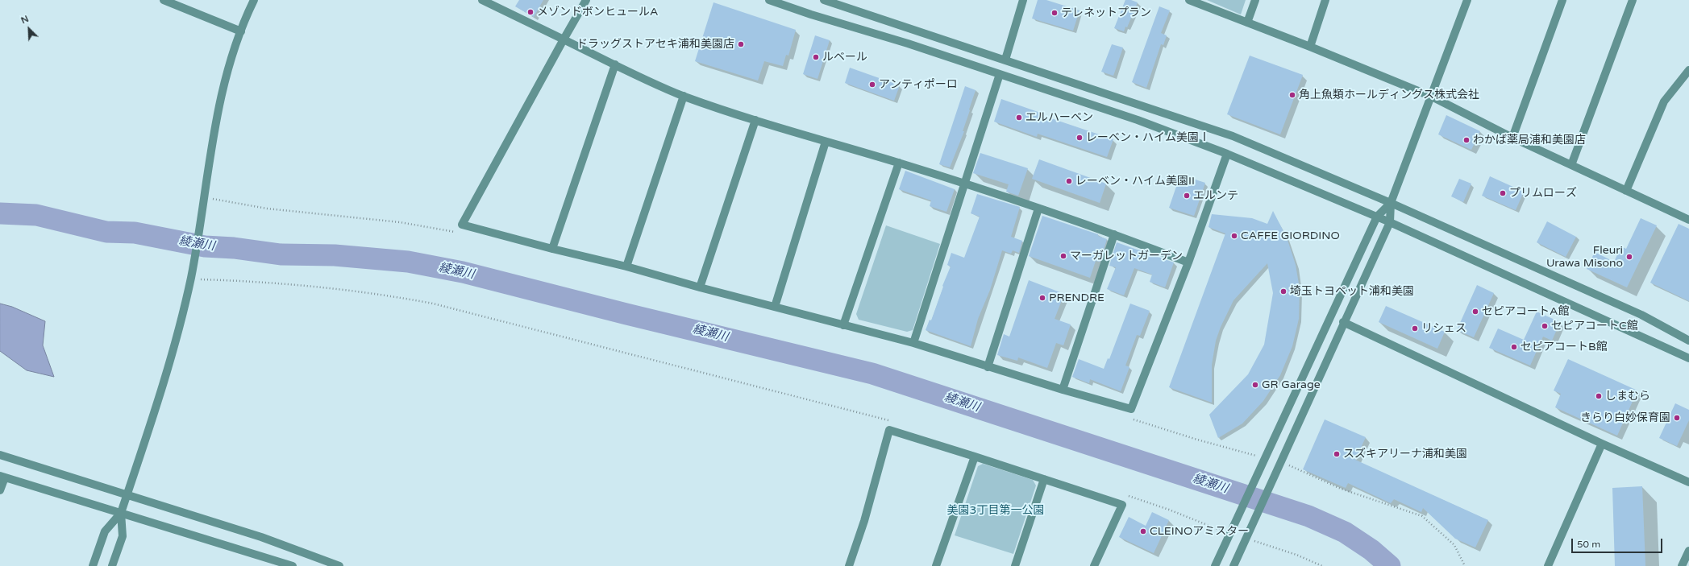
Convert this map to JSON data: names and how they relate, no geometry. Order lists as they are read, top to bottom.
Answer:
{
  "water": ["綾瀬川"],
  "parks": ["美園3丁目第一公園"],
  "places": [
    "メゾンドボンヒュールA",
    "テレネットプラン",
    "ドラッグストアセキ浦和美園店",
    "ルベール",
    "アンティポーロ",
    "角上魚類ホールディングス株式会社",
    "エルハーベン",
    "レーベン・ハイム美園Ⅰ",
    "わかば薬局浦和美園店",
    "レーベン・ハイム美園II",
    "プリムローズ",
    "エルンテ",
    "CAFFE GIORDINO",
    "マーガレットガーデン",
    "Fleuri Urawa Misono",
    "埼玉トヨペット浦和美園",
    "PRENDRE",
    "セピアコートA館",
    "セピアコートC館",
    "リシェス",
    "セピアコートB館",
    "GR Garage",
    "しまむら",
    "きらり白妙保育園",
    "スズキアリーナ浦和美園",
    "CLEINOアミスター"
  ],
  "scale_bar": "50 m",
  "north": "top left"
}
